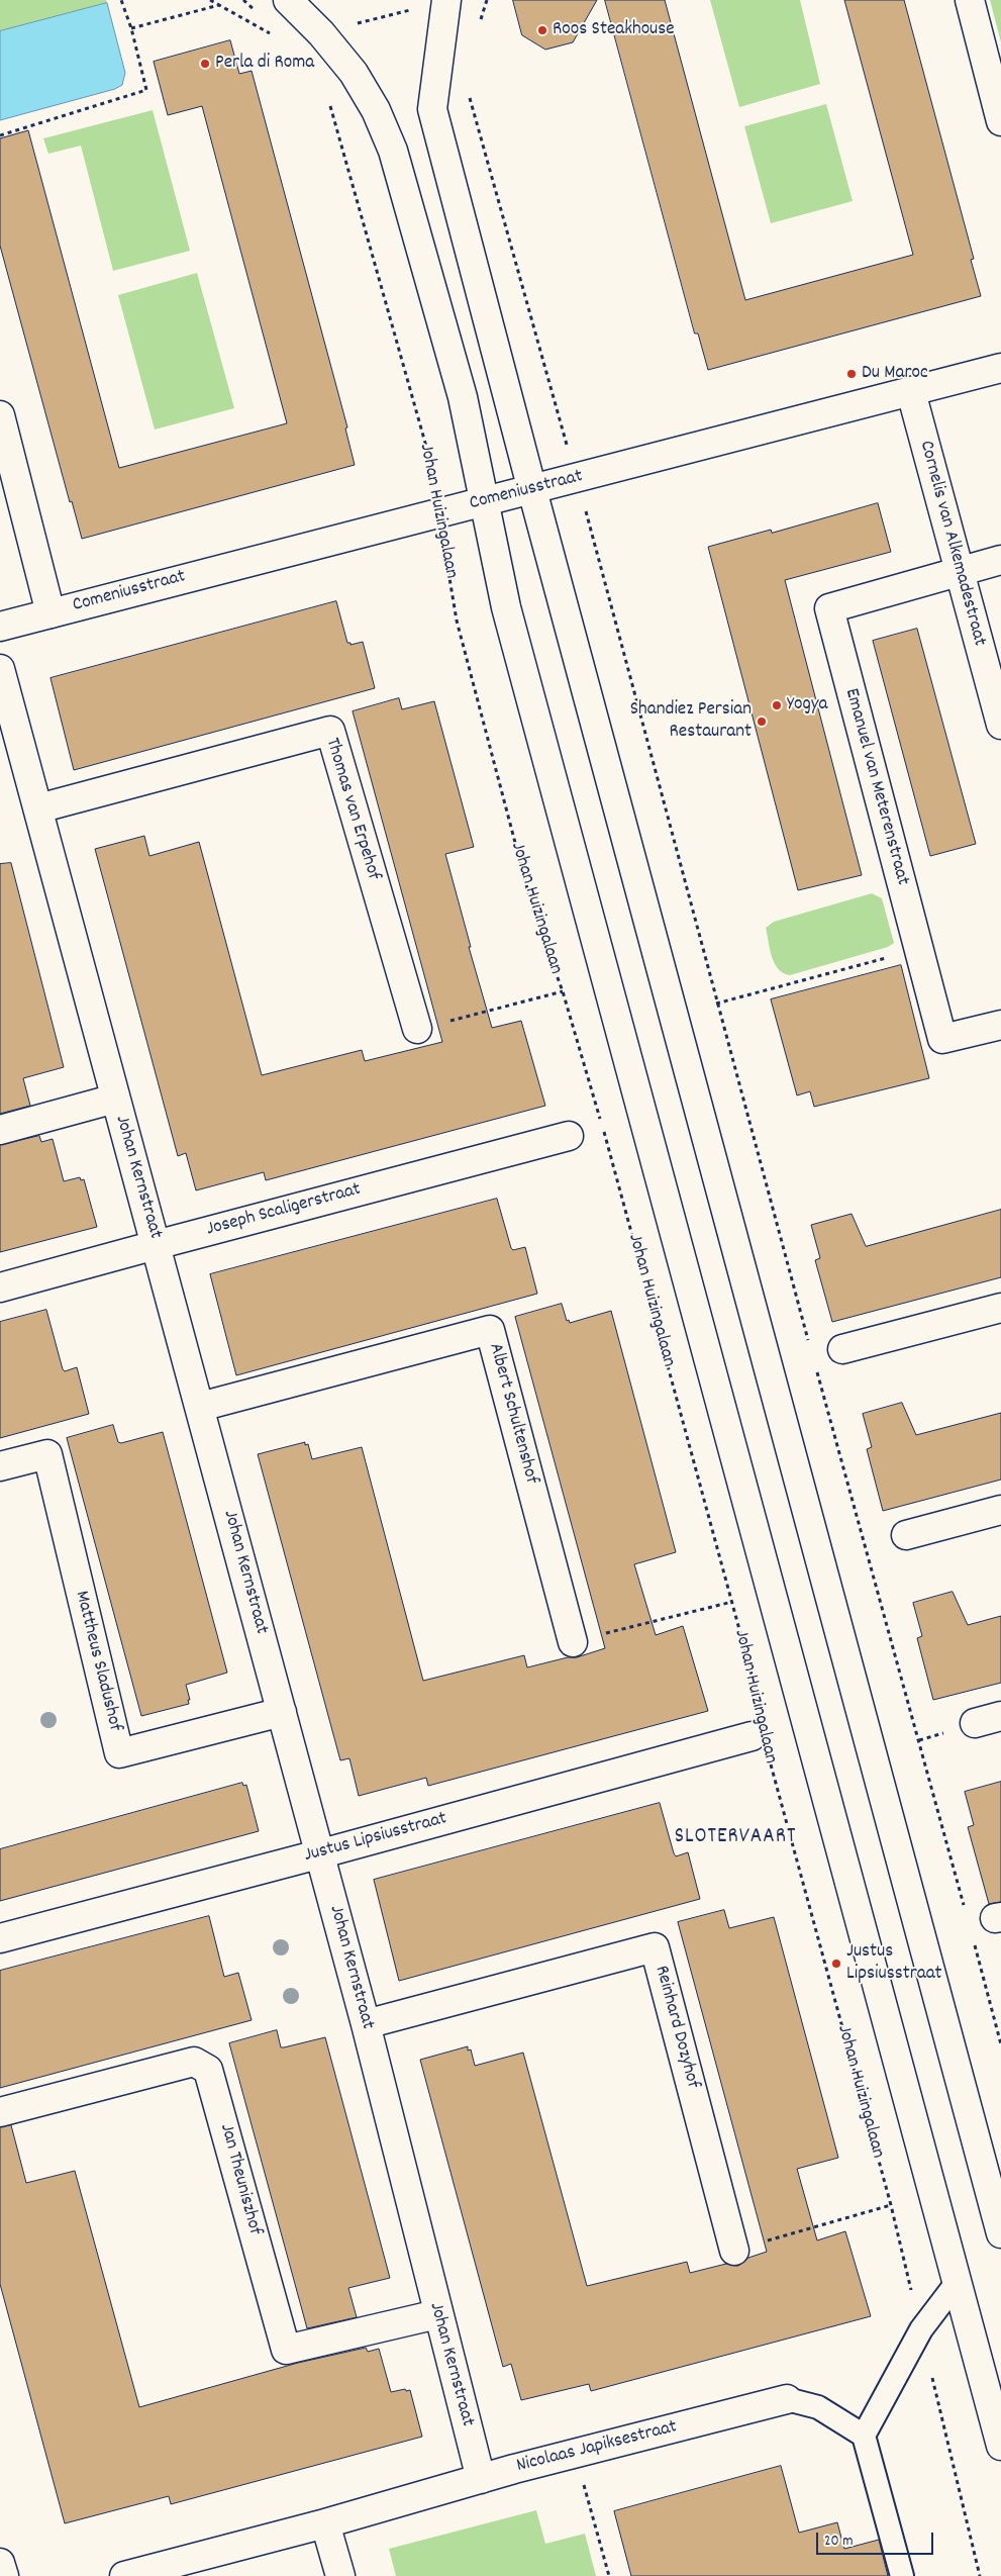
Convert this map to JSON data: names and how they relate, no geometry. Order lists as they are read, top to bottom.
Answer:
{
  "streets": {
    "street": [
      "Comeniusstraat",
      "Cornelis van Alkemadestraat",
      "Emanuel van Meterenstraat",
      "Thomas van Erpehof",
      "Johan Kernstraat",
      "Joseph Scaligerstraat",
      "Albert Schultenshof",
      "Mattheus Sladushof",
      "Justus Lipsiusstraat",
      "Reinhard Dozyhof",
      "Jan Theuniszhof",
      "Nicolaas Japiksestraat"
    ],
    "path": ["Johan Huizingalaan"]
  },
  "crossings": [
    ["Comeniusstraat", "Johan Huizingalaan"],
    ["Comeniusstraat", "Cornelis van Alkemadestraat"],
    ["Cornelis van Alkemadestraat", "Emanuel van Meterenstraat"],
    ["Thomas van Erpehof", "Johan Kernstraat"],
    ["Johan Kernstraat", "Joseph Scaligerstraat"],
    ["Johan Kernstraat", "Albert Schultenshof"],
    ["Johan Kernstraat", "Mattheus Sladushof"],
    ["Johan Kernstraat", "Justus Lipsiusstraat"],
    ["Johan Kernstraat", "Reinhard Dozyhof"],
    ["Johan Kernstraat", "Jan Theuniszhof"],
    ["Johan Kernstraat", "Nicolaas Japiksestraat"]
  ],
  "districts": ["SLOTERVAART"],
  "places": [
    "Roos Steakhouse",
    "Perla di Roma",
    "Du Maroc",
    "Yogya",
    "Shandiez Persian Restaurant",
    "Justus Lipsiusstraat"
  ],
  "scale_bar": "20 m"
}
